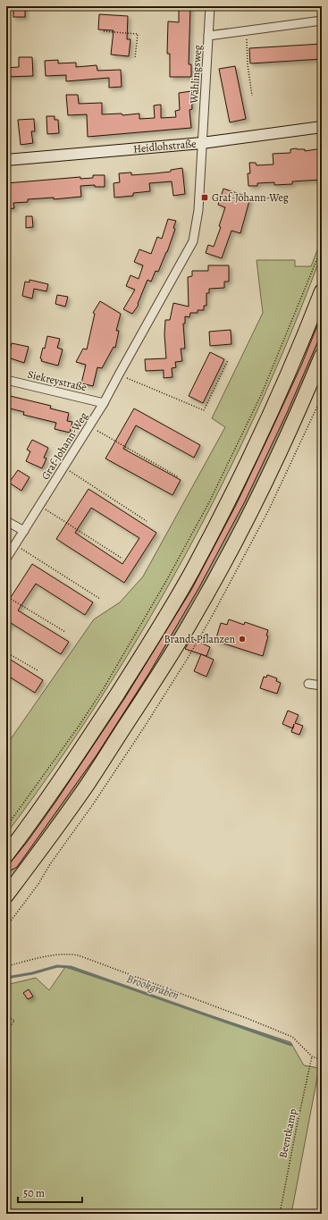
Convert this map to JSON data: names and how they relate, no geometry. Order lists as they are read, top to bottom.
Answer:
{
  "streets": {
    "main road": ["Heidlohstraße"],
    "street": ["Wählingsweg", "Siekreystraße", "Graf-Johann-Weg"],
    "path": ["Beentkamp"]
  },
  "crossings": [
    ["Wählingsweg", "Heidlohstraße"],
    ["Wählingsweg", "Graf-Johann-Weg"],
    ["Heidlohstraße", "Graf-Johann-Weg"],
    ["Siekreystraße", "Graf-Johann-Weg"]
  ],
  "water": ["Brookgraben"],
  "places": {
    "transit": ["Graf-Johann-Weg"],
    "other": ["Brandt Pflanzen"]
  },
  "scale_bar": "50 m"
}
